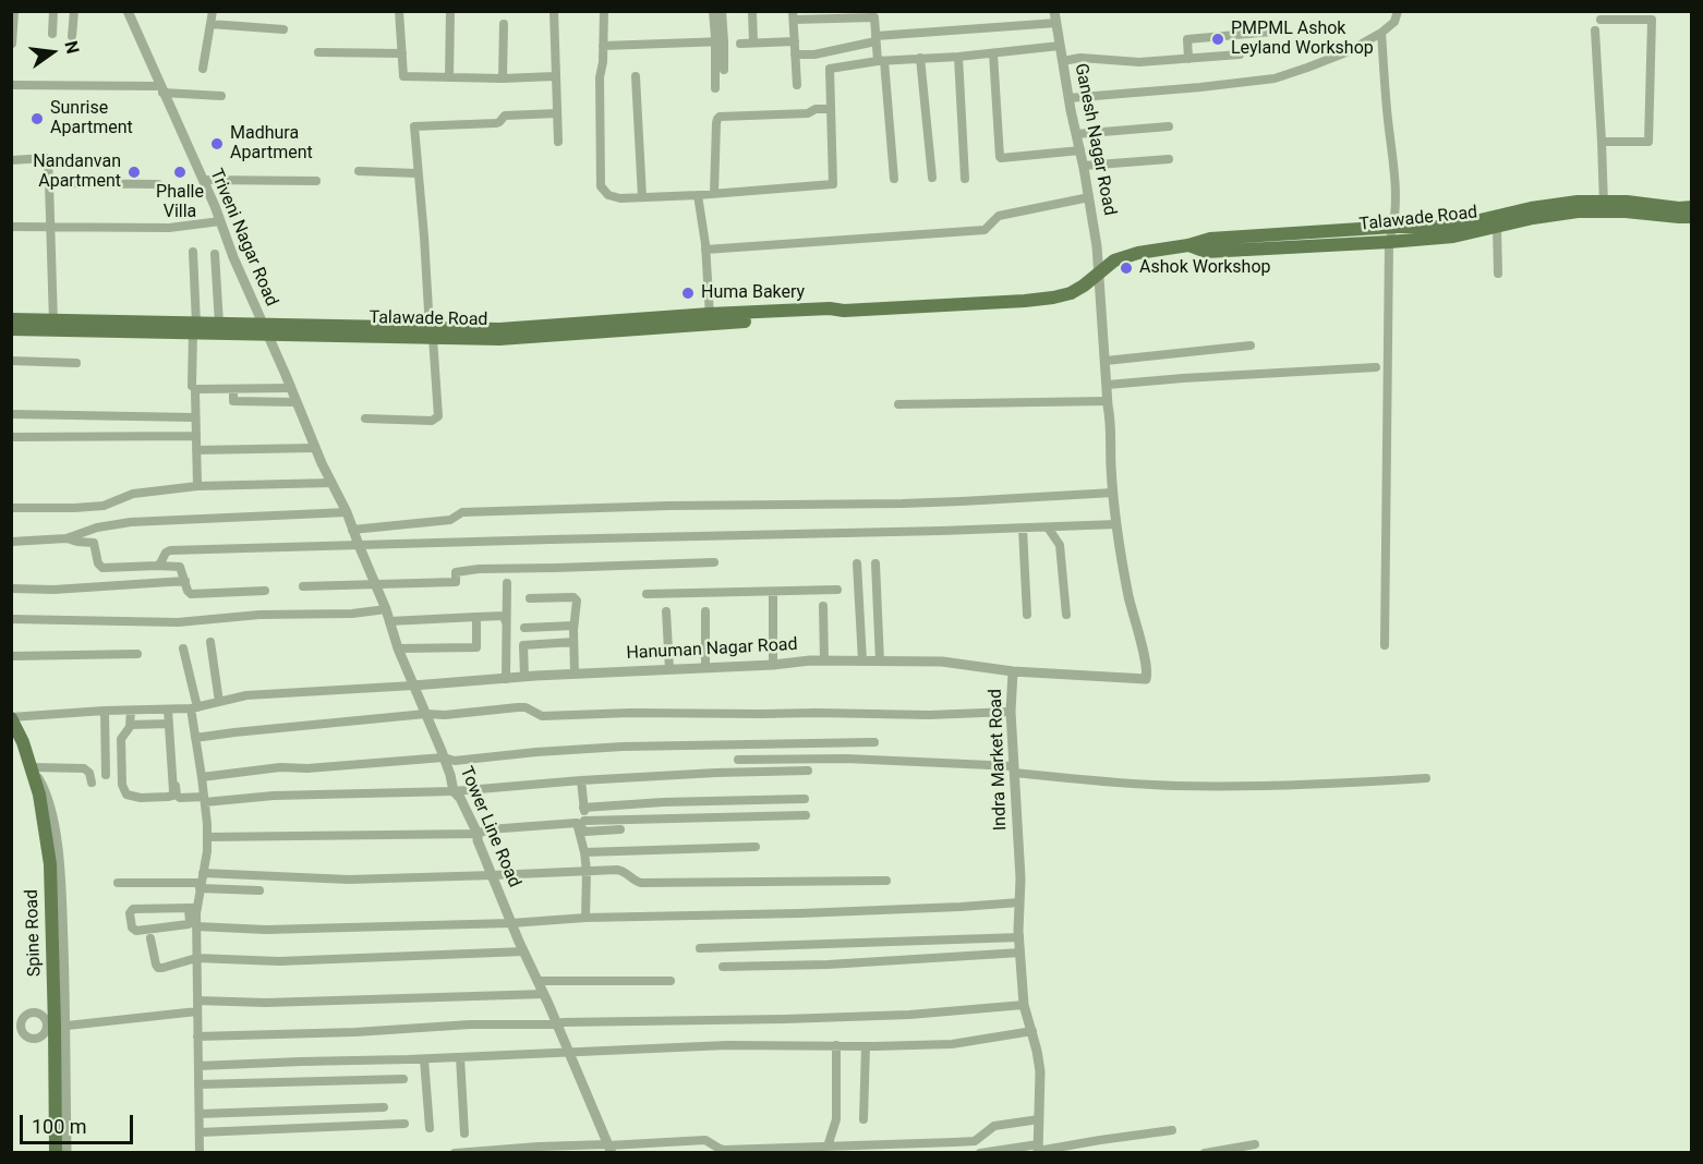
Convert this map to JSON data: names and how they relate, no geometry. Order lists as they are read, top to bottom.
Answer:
{
  "streets": {
    "main road": ["Talawade Road", "Spine Road"],
    "street": [
      "Ganesh Nagar Road",
      "Triveni Nagar Road",
      "Hanuman Nagar Road",
      "Indra Market Road",
      "Tower Line Road"
    ]
  },
  "crossings": [
    ["Ganesh Nagar Road", "Talawade Road"],
    ["Ganesh Nagar Road", "Indra Market Road"],
    ["Talawade Road", "Triveni Nagar Road"],
    ["Talawade Road", "Indra Market Road"],
    ["Triveni Nagar Road", "Tower Line Road"],
    ["Hanuman Nagar Road", "Indra Market Road"],
    ["Hanuman Nagar Road", "Tower Line Road"]
  ],
  "places": [
    "PMPML Ashok Leyland Workshop",
    "Sunrise Apartment",
    "Madhura Apartment",
    "Nandanvan Apartment",
    "Phalle Villa",
    "Ashok Workshop",
    "Huma Bakery"
  ],
  "scale_bar": "100 m",
  "north": "right"
}
